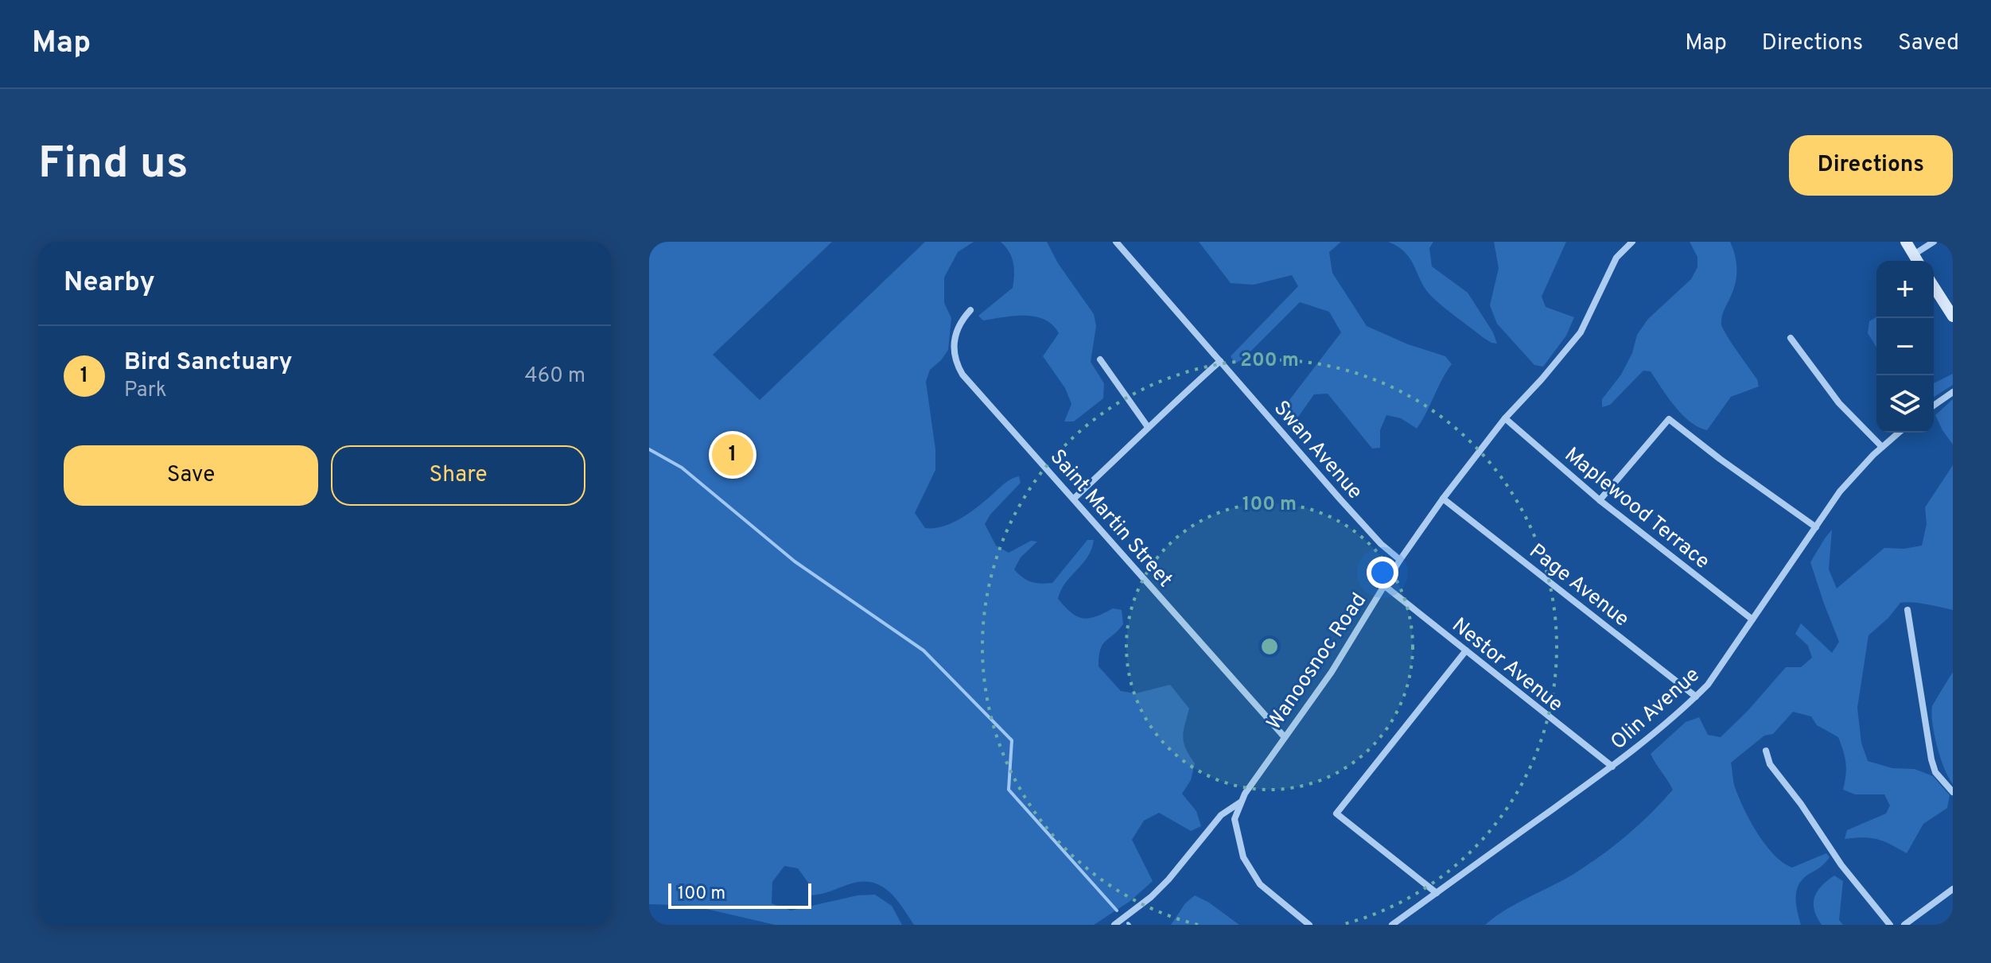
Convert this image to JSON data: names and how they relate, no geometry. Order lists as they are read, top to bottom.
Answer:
{
  "streets": {
    "street": [
      "Swan Avenue",
      "Maplewood Terrace",
      "Saint Martin Street",
      "Page Avenue",
      "Wanoosnoc Road",
      "Nestor Avenue",
      "Olin Avenue"
    ]
  },
  "crossings": [
    ["Swan Avenue", "Wanoosnoc Road"],
    ["Maplewood Terrace", "Wanoosnoc Road"],
    ["Maplewood Terrace", "Olin Avenue"],
    ["Saint Martin Street", "Wanoosnoc Road"],
    ["Page Avenue", "Wanoosnoc Road"],
    ["Page Avenue", "Olin Avenue"],
    ["Wanoosnoc Road", "Nestor Avenue"],
    ["Nestor Avenue", "Olin Avenue"]
  ],
  "scale_bar": "100 m",
  "page": {
    "header": "Map",
    "nav": ["Map", "Directions", "Saved"],
    "buttons": [
      "Directions",
      ["Save", "Share"]
    ],
    "title": "Find us",
    "heading": "Nearby",
    "map_buttons": ["+", "−"],
    "list": [
      {
        "mark": "1",
        "name": "Bird Sanctuary",
        "note": "Park",
        "value": "460 m"
      }
    ],
    "pins": "1",
    "scale": "100 m"
  },
  "rings": ["200 m", "100 m"]
}
